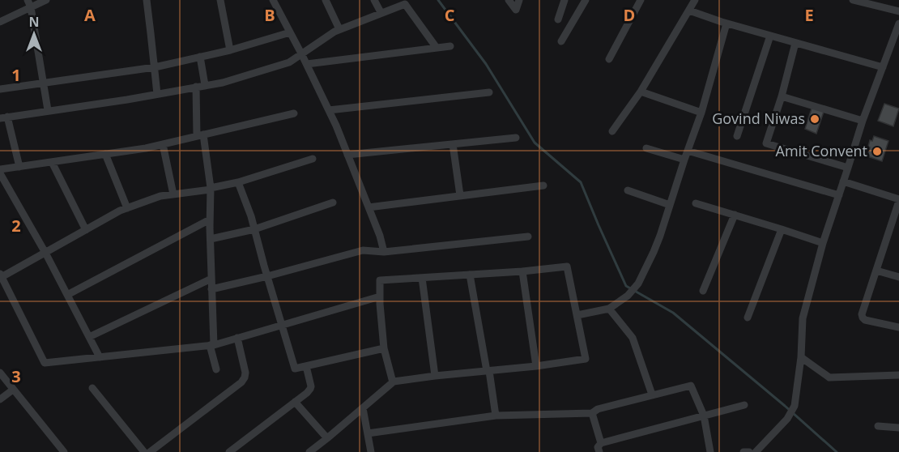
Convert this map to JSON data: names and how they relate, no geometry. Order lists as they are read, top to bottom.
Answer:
{
  "places": ["Govind Niwas", "Amit Convent"],
  "north": "top",
  "grid": {
    "columns": [
      "A",
      "B",
      "C",
      "D",
      "E"
    ],
    "rows": ["1", "2", "3"]
  }
}
